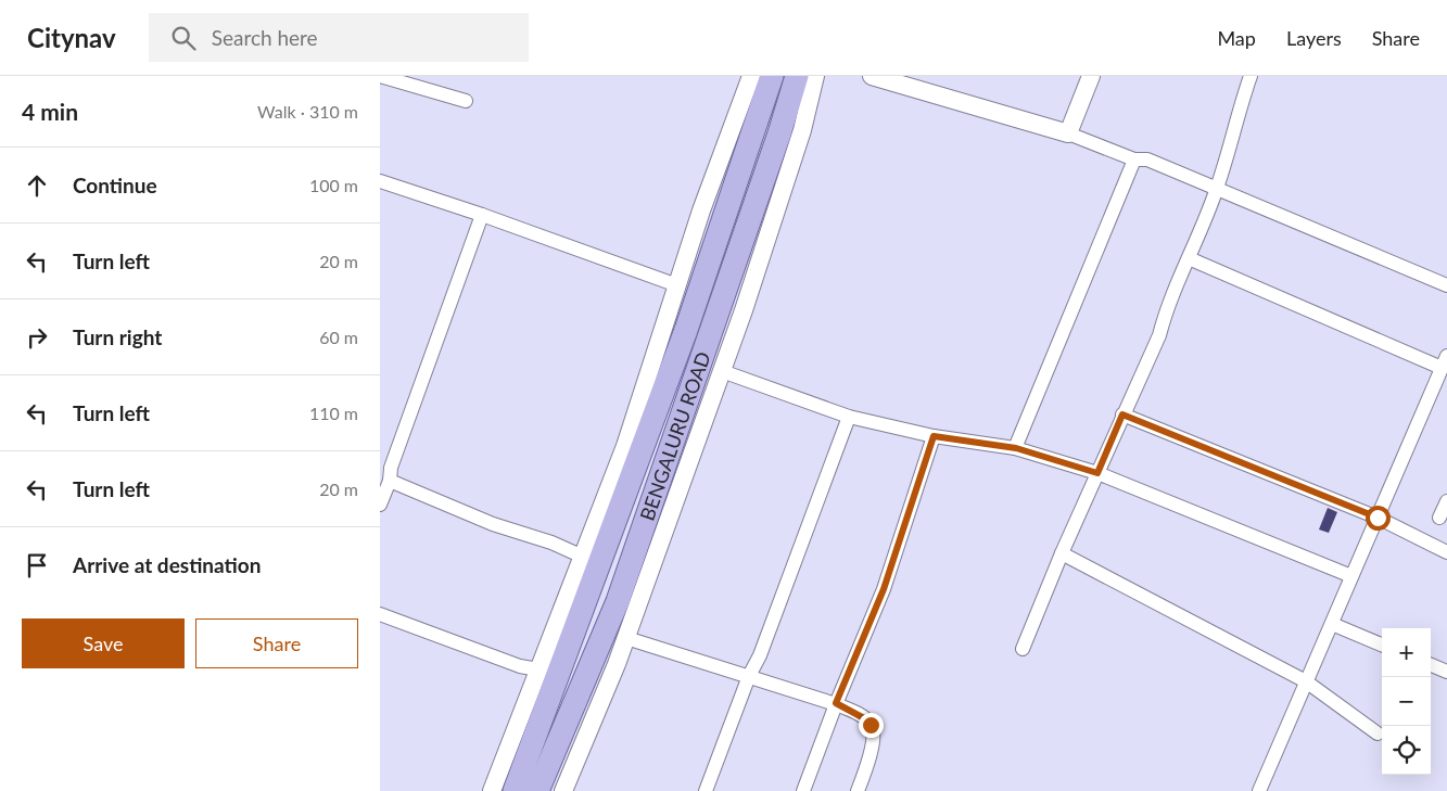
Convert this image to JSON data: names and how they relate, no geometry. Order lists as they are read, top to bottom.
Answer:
{
  "streets": {
    "main road": ["BENGALURU ROAD"]
  },
  "page": {
    "header": "Citynav",
    "search": "Search here",
    "nav": ["Map", "Layers", "Share"],
    "heading": ["4 min", "Walk · 310 m"],
    "list": [
      ["Continue", "100 m"],
      ["Turn left", "20 m"],
      ["Turn right", "60 m"],
      ["Turn left", "110 m"],
      ["Turn left", "20 m"],
      "Arrive at destination"
    ],
    "buttons": ["Save", "Share"],
    "map_buttons": ["+", "−"]
  }
}
